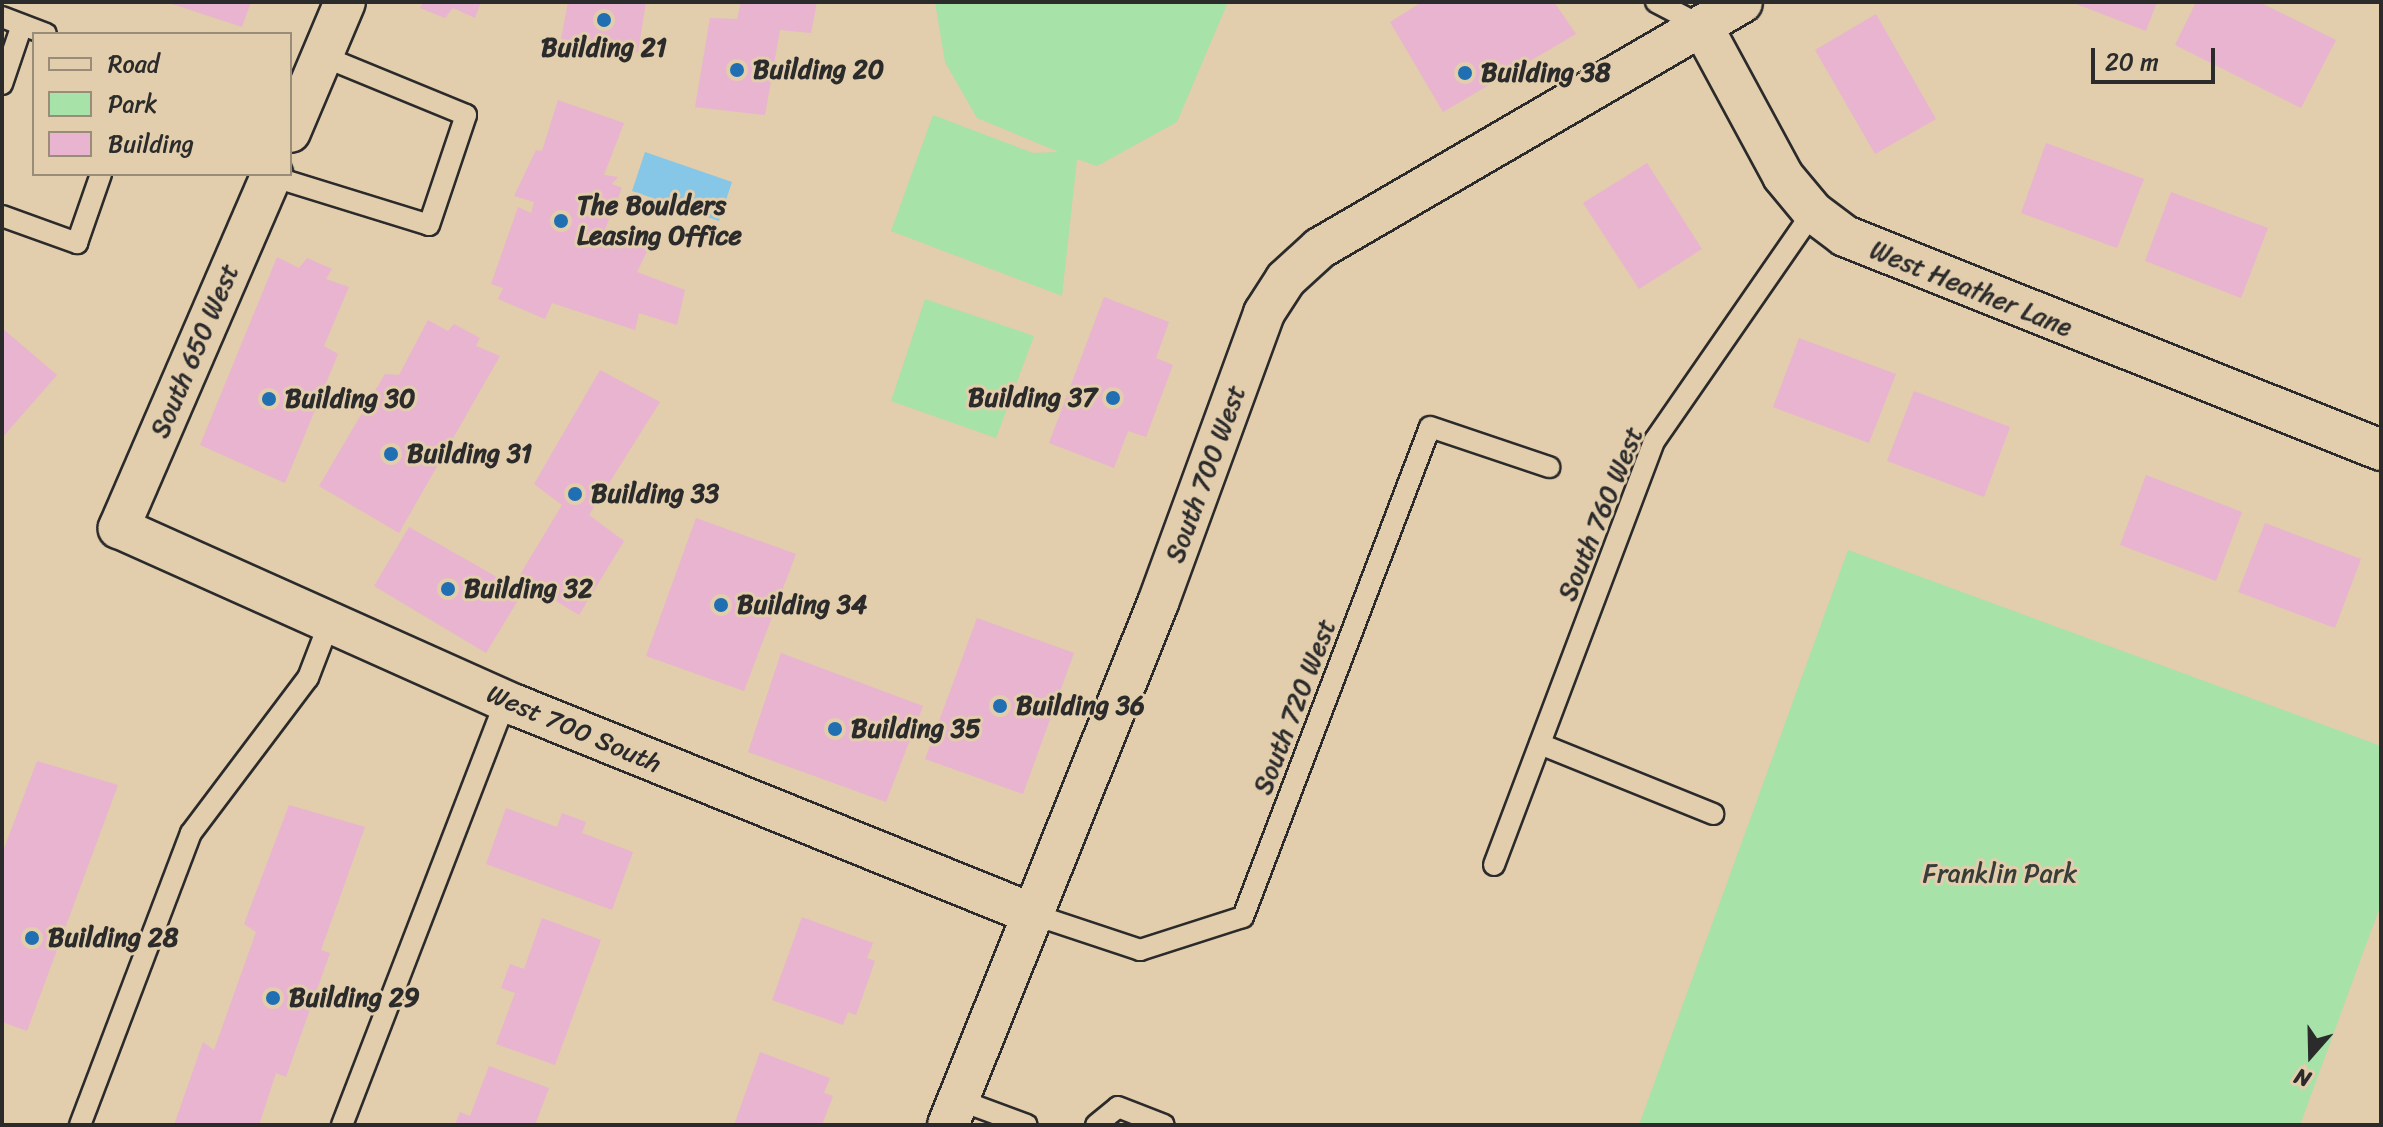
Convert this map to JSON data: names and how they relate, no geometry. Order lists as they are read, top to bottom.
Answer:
{
  "streets": {
    "street": [
      "West Heather Lane",
      "South 650 West",
      "South 700 West",
      "West 700 South"
    ],
    "lane": ["South 760 West", "South 720 West"]
  },
  "crossings": [
    ["West Heather Lane", "South 700 West"],
    ["West Heather Lane", "South 760 West"],
    ["South 650 West", "West 700 South"],
    ["South 700 West", "South 720 West"],
    ["South 700 West", "West 700 South"],
    ["South 720 West", "West 700 South"]
  ],
  "parks": ["Franklin Park"],
  "places": [
    "Building 21",
    "Building 20",
    "Building 38",
    "The Boulders Leasing Office",
    "Building 37",
    "Building 30",
    "Building 31",
    "Building 33",
    "Building 32",
    "Building 34",
    "Building 36",
    "Building 35",
    "Building 28",
    "Building 29"
  ],
  "legend": ["Road", "Park", "Building"],
  "scale_bar": "20 m",
  "north": "bottom"
}
